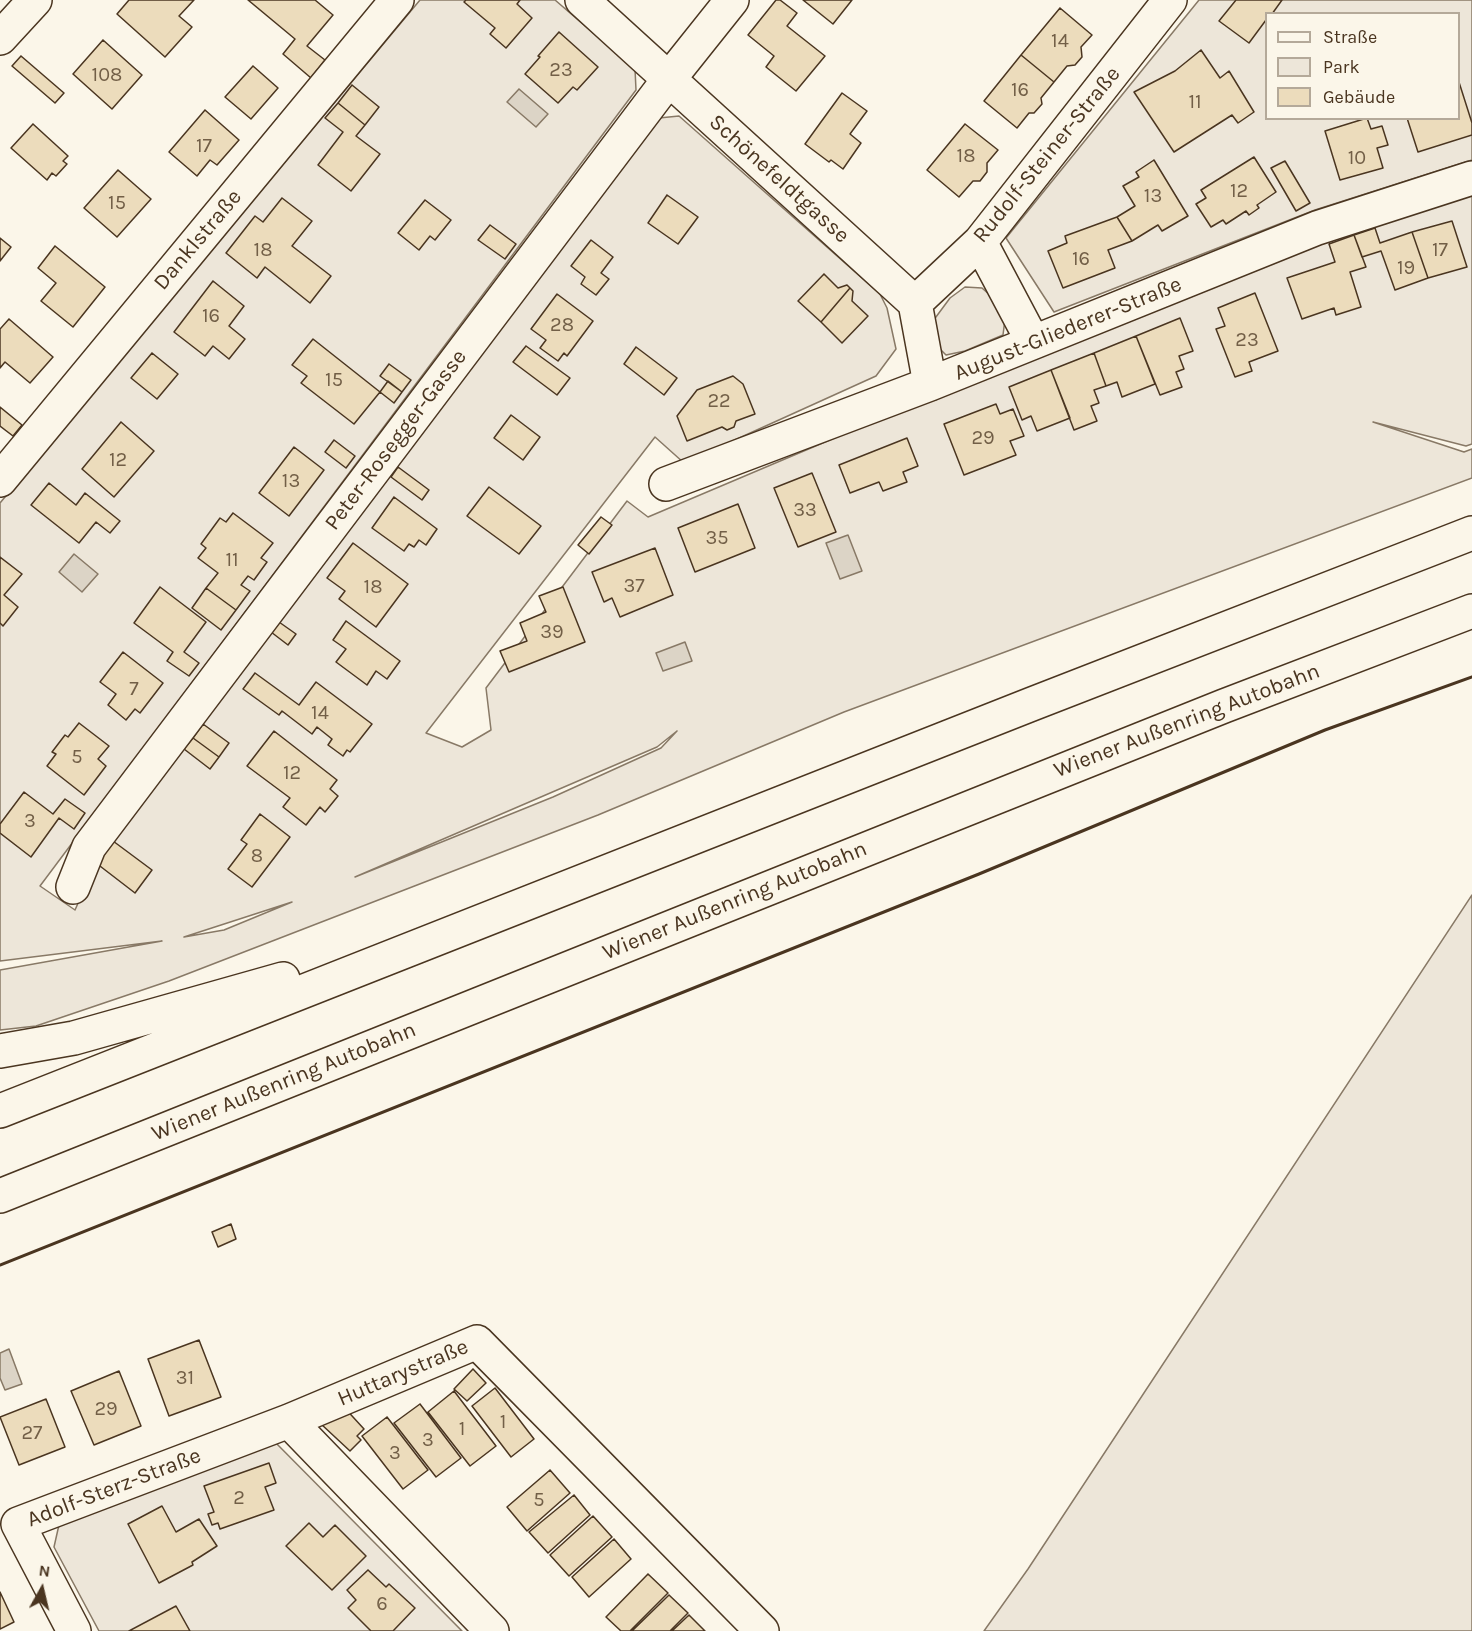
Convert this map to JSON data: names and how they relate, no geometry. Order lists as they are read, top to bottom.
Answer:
{
  "streets": {
    "main road": [
      "Rudolf-Steiner-Straße",
      "Schönefeldtgasse",
      "Danklstraße",
      "August-Gliederer-Straße",
      "Peter-Rosegger-Gasse",
      "Wiener Außenring Autobahn",
      "Huttarystraße",
      "Adolf-Sterz-Straße"
    ]
  },
  "crossings": [
    ["Rudolf-Steiner-Straße", "Schönefeldtgasse"],
    ["Schönefeldtgasse", "Peter-Rosegger-Gasse"],
    ["Huttarystraße", "Adolf-Sterz-Straße"]
  ],
  "house_numbers": [
    "14",
    "23",
    "108",
    "16",
    "11",
    "17",
    "18",
    "10",
    "12",
    "13",
    "15",
    "18",
    "17",
    "16",
    "19",
    "16",
    "28",
    "23",
    "15",
    "22",
    "29",
    "12",
    "13",
    "33",
    "35",
    "11",
    "37",
    "18",
    "39",
    "7",
    "14",
    "5",
    "12",
    "3",
    "8",
    "31",
    "29",
    "1",
    "1",
    "27",
    "3",
    "3",
    "2",
    "5",
    "6"
  ],
  "legend": ["Straße", "Park", "Gebäude"],
  "north": "top"
}
